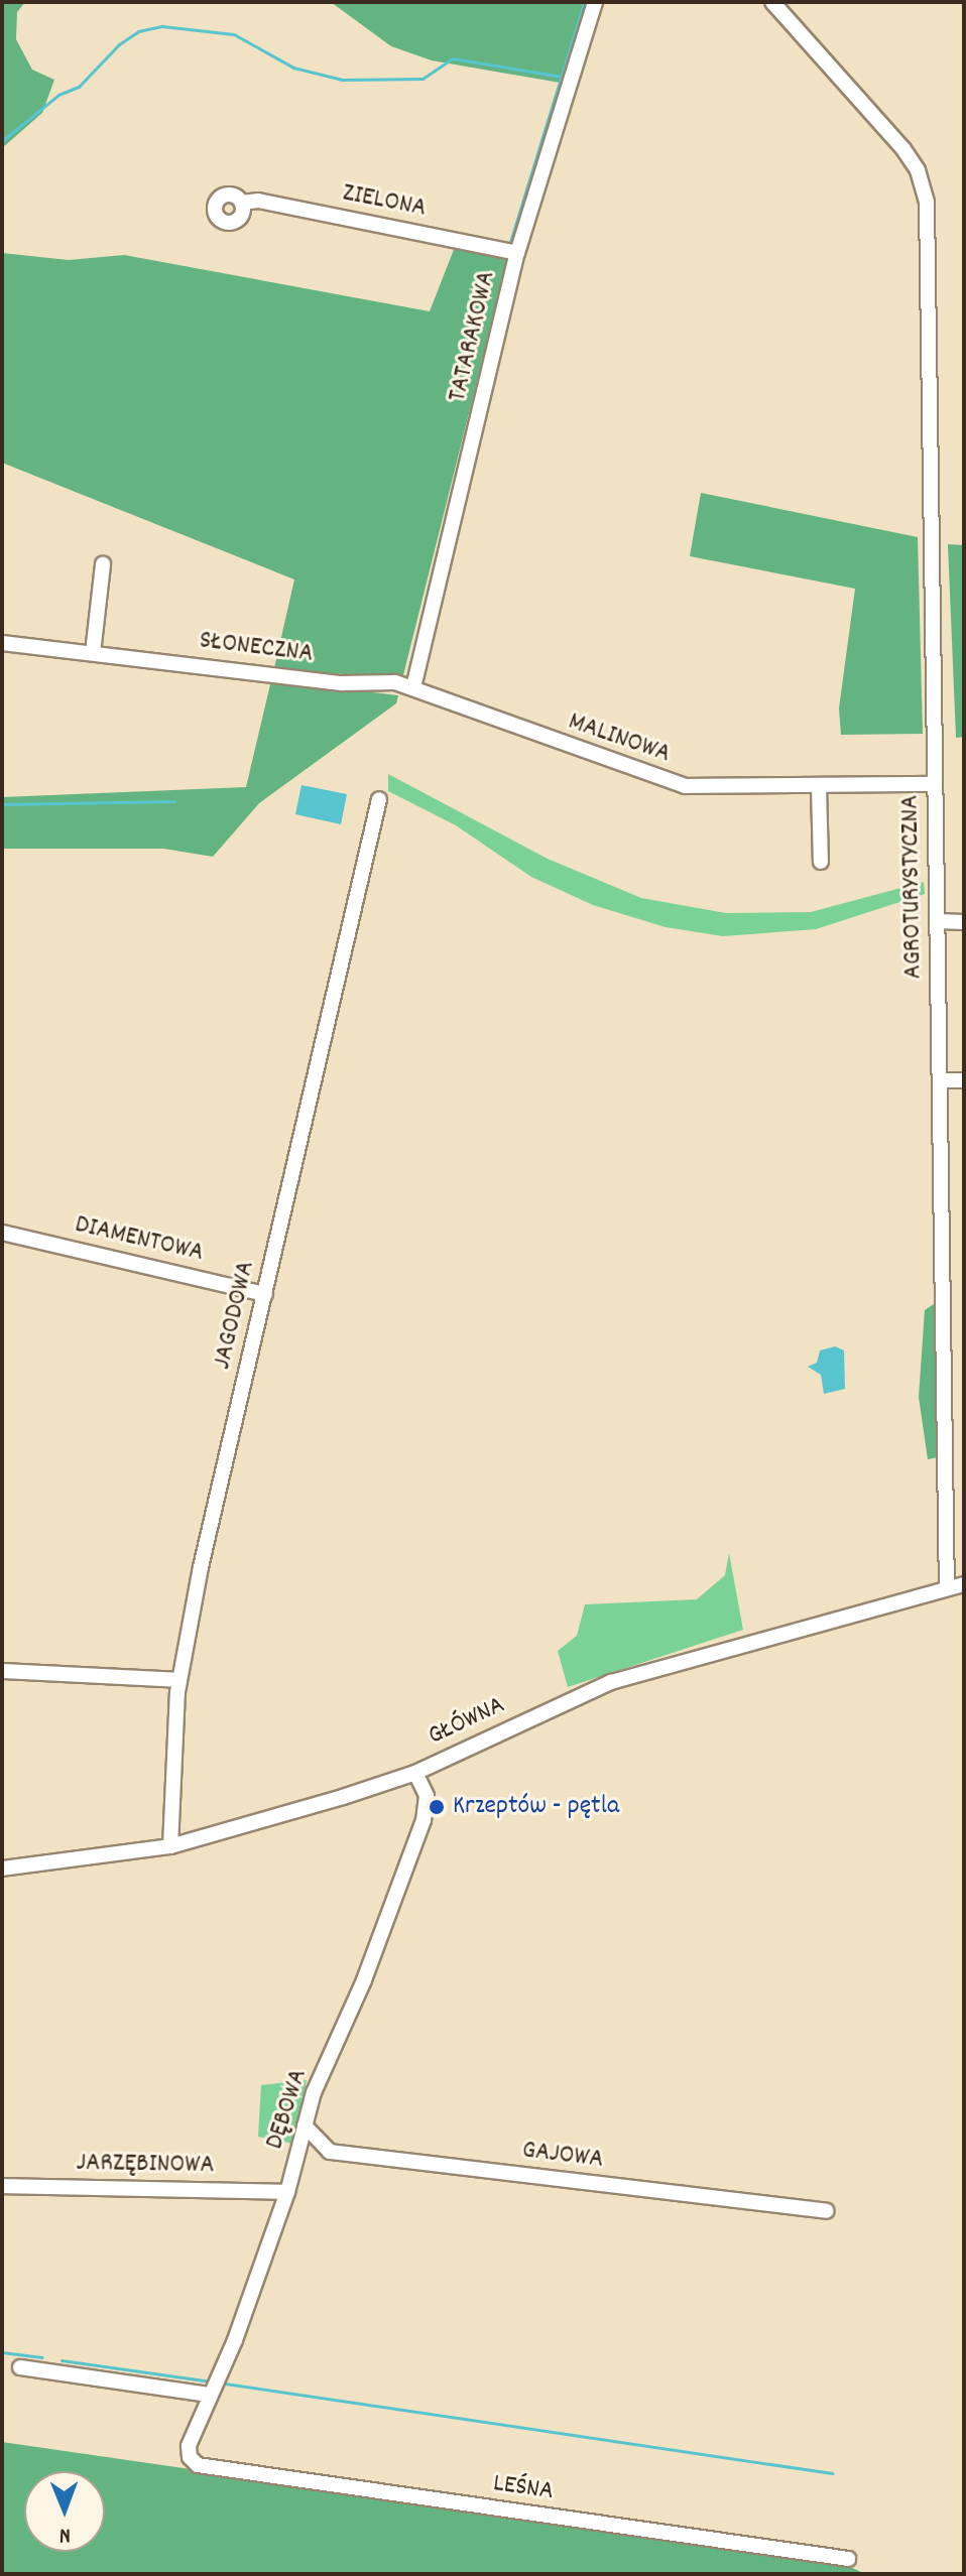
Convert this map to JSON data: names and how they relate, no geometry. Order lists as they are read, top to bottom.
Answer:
{
  "streets": {
    "street": [
      "ZIELONA",
      "TATARAKOWA",
      "SŁONECZNA",
      "MALINOWA",
      "AGROTURYSTYCZNA",
      "DIAMENTOWA",
      "JAGODOWA",
      "GŁÓWNA",
      "DĘBOWA",
      "GAJOWA",
      "JARZĘBINOWA",
      "LEŚNA"
    ]
  },
  "crossings": [
    ["ZIELONA", "TATARAKOWA"],
    ["TATARAKOWA", "SŁONECZNA"],
    ["TATARAKOWA", "MALINOWA"],
    ["SŁONECZNA", "MALINOWA"],
    ["MALINOWA", "AGROTURYSTYCZNA"],
    ["AGROTURYSTYCZNA", "GŁÓWNA"],
    ["DIAMENTOWA", "JAGODOWA"],
    ["JAGODOWA", "GŁÓWNA"],
    ["GŁÓWNA", "DĘBOWA"],
    ["DĘBOWA", "GAJOWA"],
    ["DĘBOWA", "JARZĘBINOWA"],
    ["DĘBOWA", "LEŚNA"]
  ],
  "places": ["Krzeptów - pętla"],
  "north": "bottom"
}
